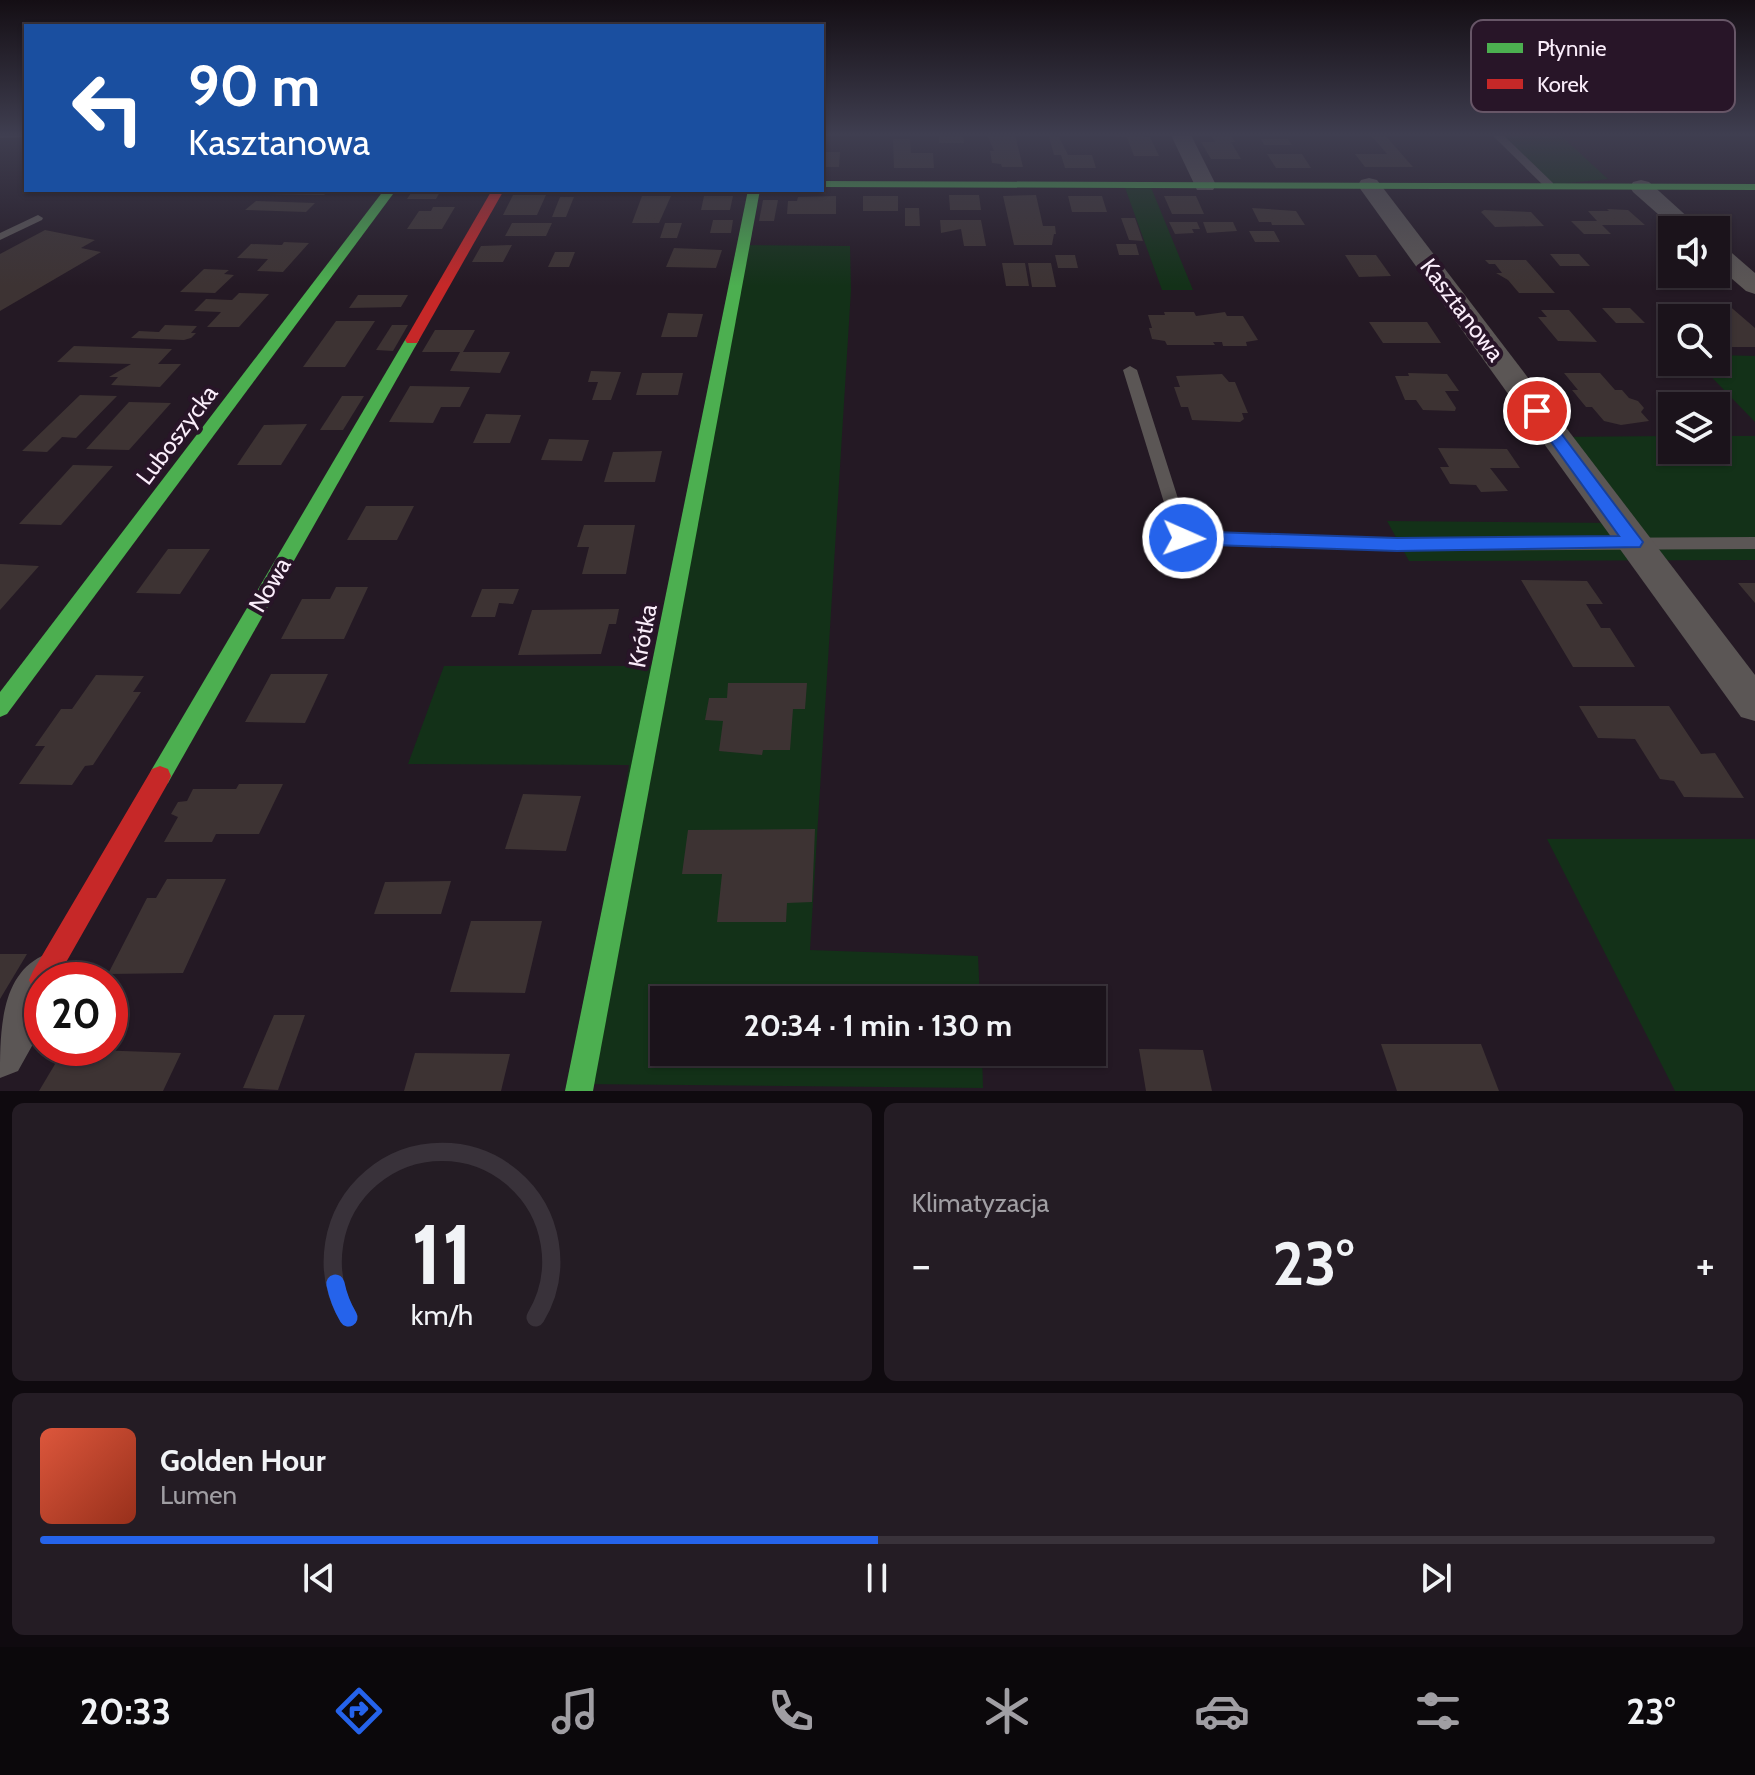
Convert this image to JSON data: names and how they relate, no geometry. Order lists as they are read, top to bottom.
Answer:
{
  "streets": {
    "street": [
      "Kasztanowa",
      "Luboszycka",
      "Nowa",
      "Krótka"
    ]
  },
  "legend": ["Płynnie", "Korek"],
  "page": {
    "turn": ["90 m", "Kasztanowa"],
    "limit": "20",
    "trip": "20:34 · 1 min · 130 m",
    "tile": "Klimatyzacja",
    "heat": ["−", "23°", "+"],
    "song": ["Golden Hour", "Lumen"],
    "tabs": ["20:33", "23°"],
    "gauge": ["11", "km/h"]
  }
}
